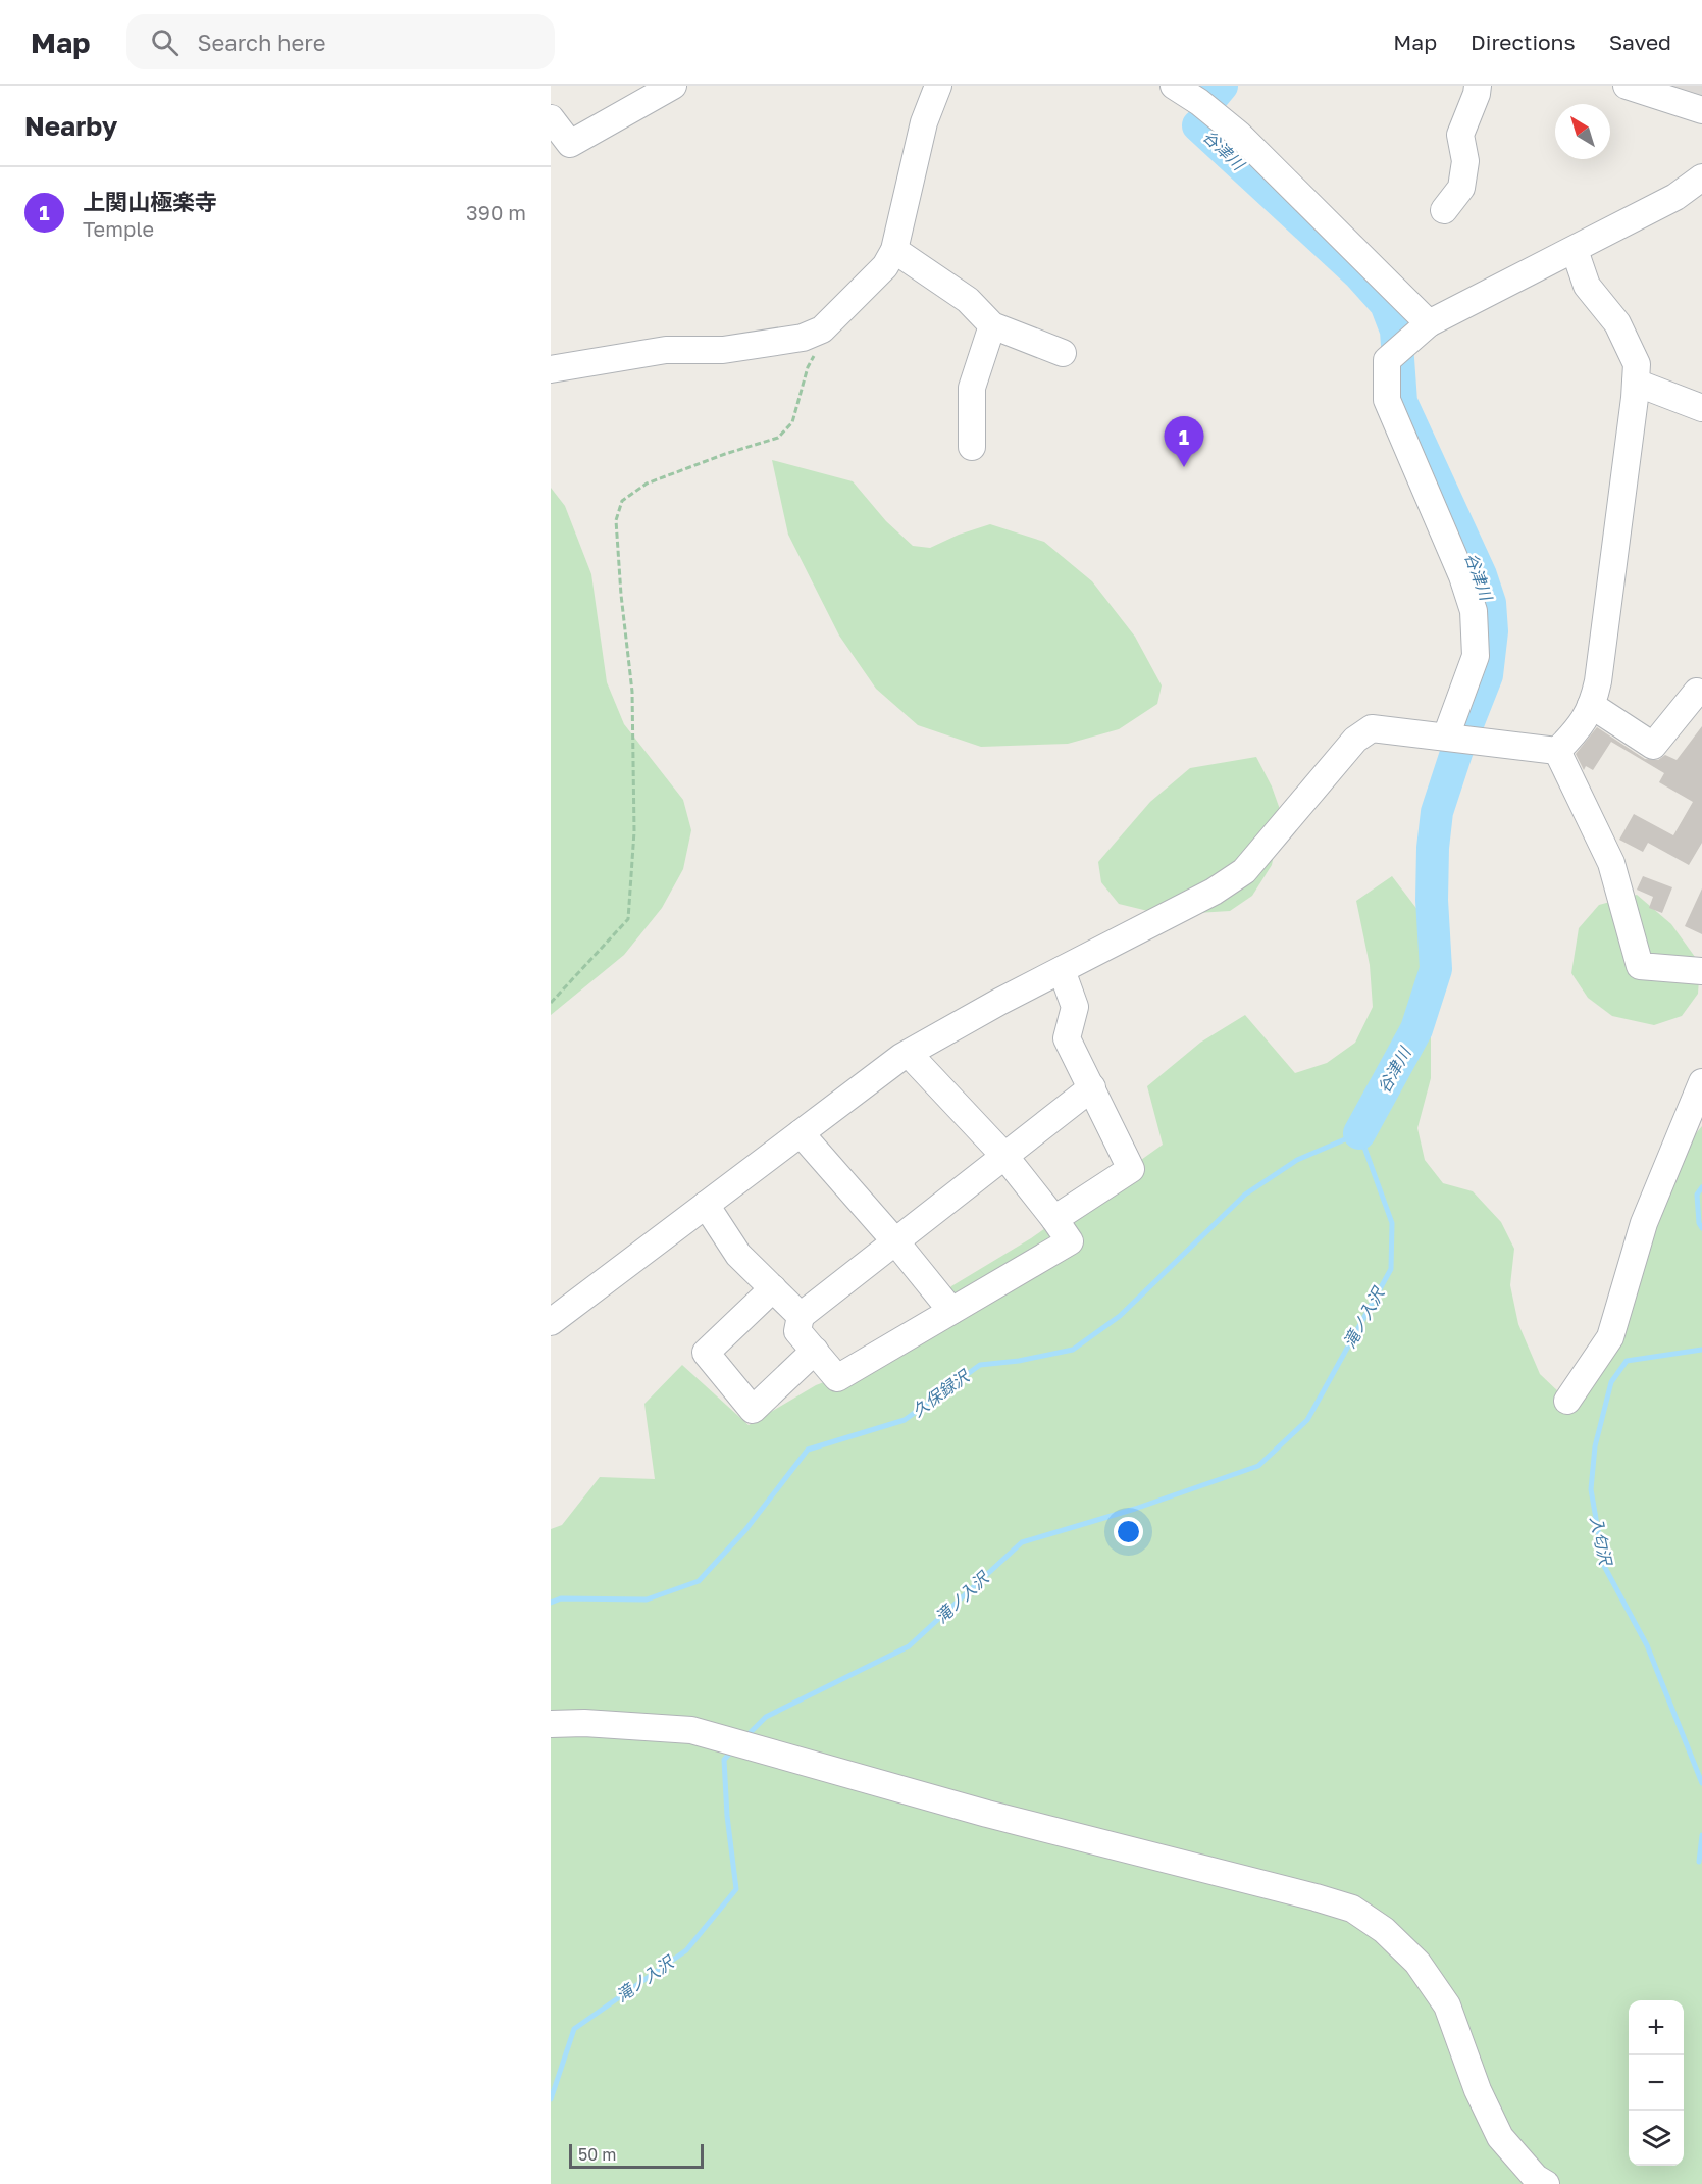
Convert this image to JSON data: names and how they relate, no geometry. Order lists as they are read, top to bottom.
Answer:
{
  "water": [
    "谷津川",
    "滝ノ入沢",
    "久保録沢",
    "入匂沢"
  ],
  "scale_bar": "50 m",
  "north": "top left",
  "page": {
    "header": "Map",
    "search": "Search here",
    "nav": ["Map", "Directions", "Saved"],
    "heading": "Nearby",
    "list": [
      {
        "mark": "1",
        "name": "上関山極楽寺",
        "note": "Temple",
        "value": "390 m"
      }
    ],
    "pins": "1",
    "map_buttons": ["+", "−"],
    "scale": "50 m"
  }
}
